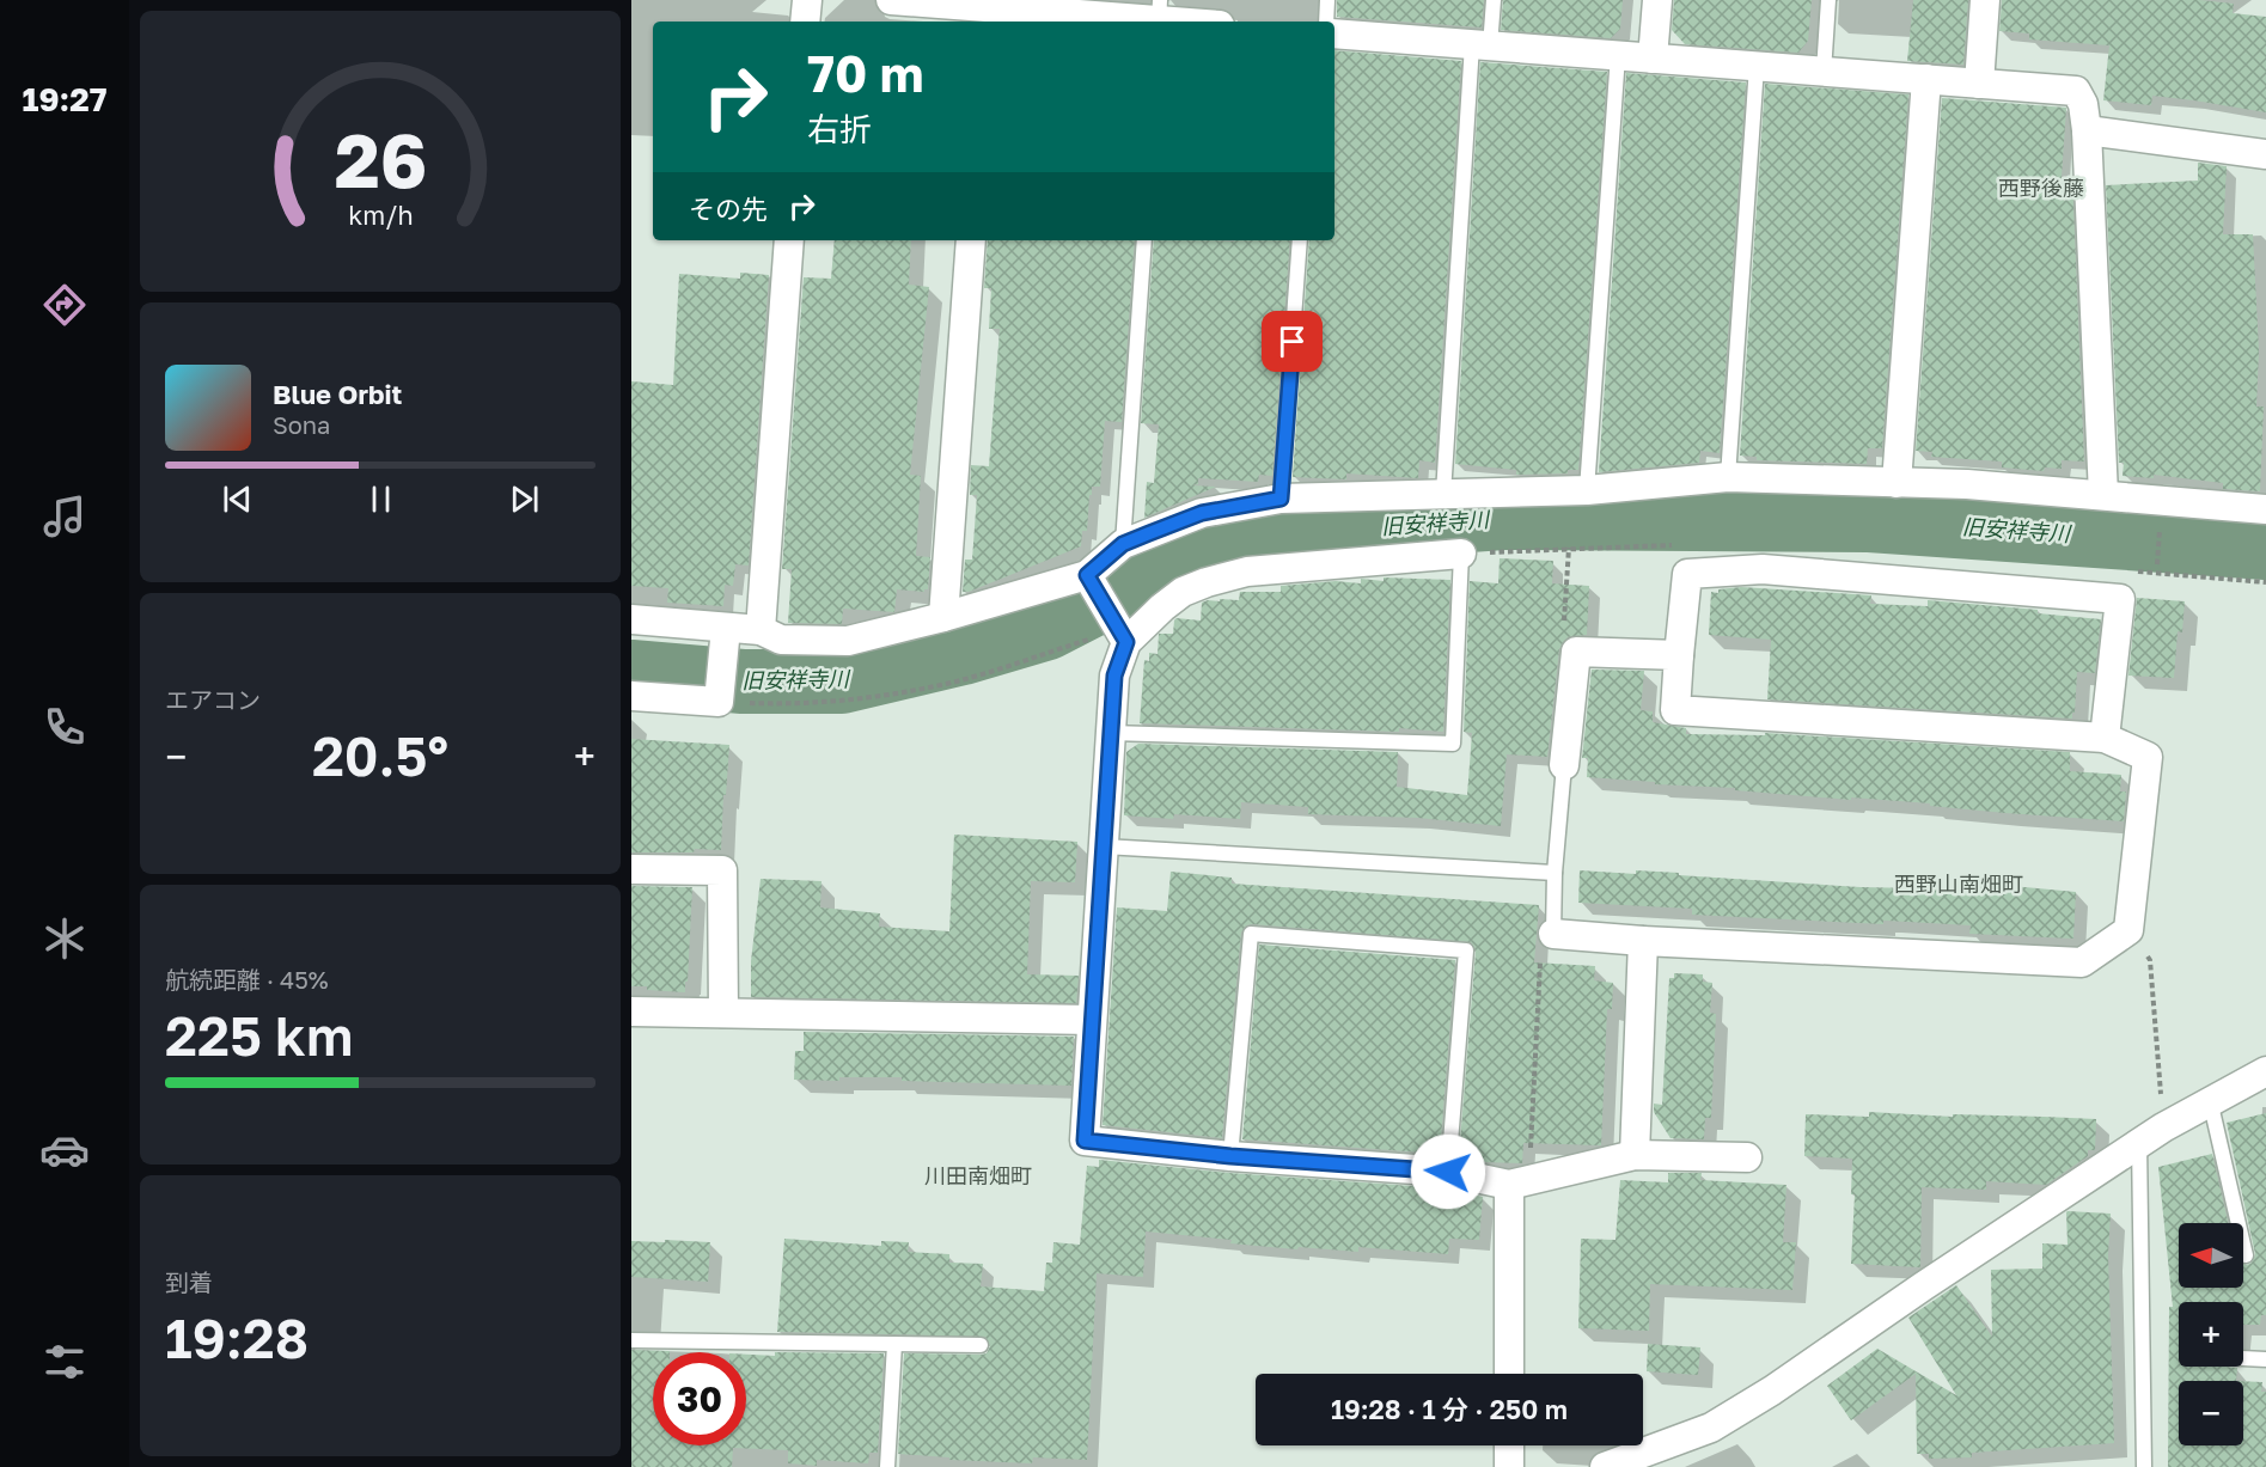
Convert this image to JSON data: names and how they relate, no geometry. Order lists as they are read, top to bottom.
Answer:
{
  "districts": ["西野後藤", "西野山南畑町", "川田南畑町"],
  "water": ["旧安祥寺川"],
  "north": "left",
  "page": {
    "tabs": "19:27",
    "turn": ["70 m", "右折"],
    "then": "その先",
    "song": ["Blue Orbit", "Sona"],
    "tile": [
      "エアコン",
      ["航続距離 · 45%", "225 km"],
      ["到着", "19:28"]
    ],
    "heat": ["−", "20.5°", "+"],
    "map_buttons": ["+", "−"],
    "limit": "30",
    "trip": "19:28 · 1 分 · 250 m",
    "gauge": ["26", "km/h"]
  }
}
